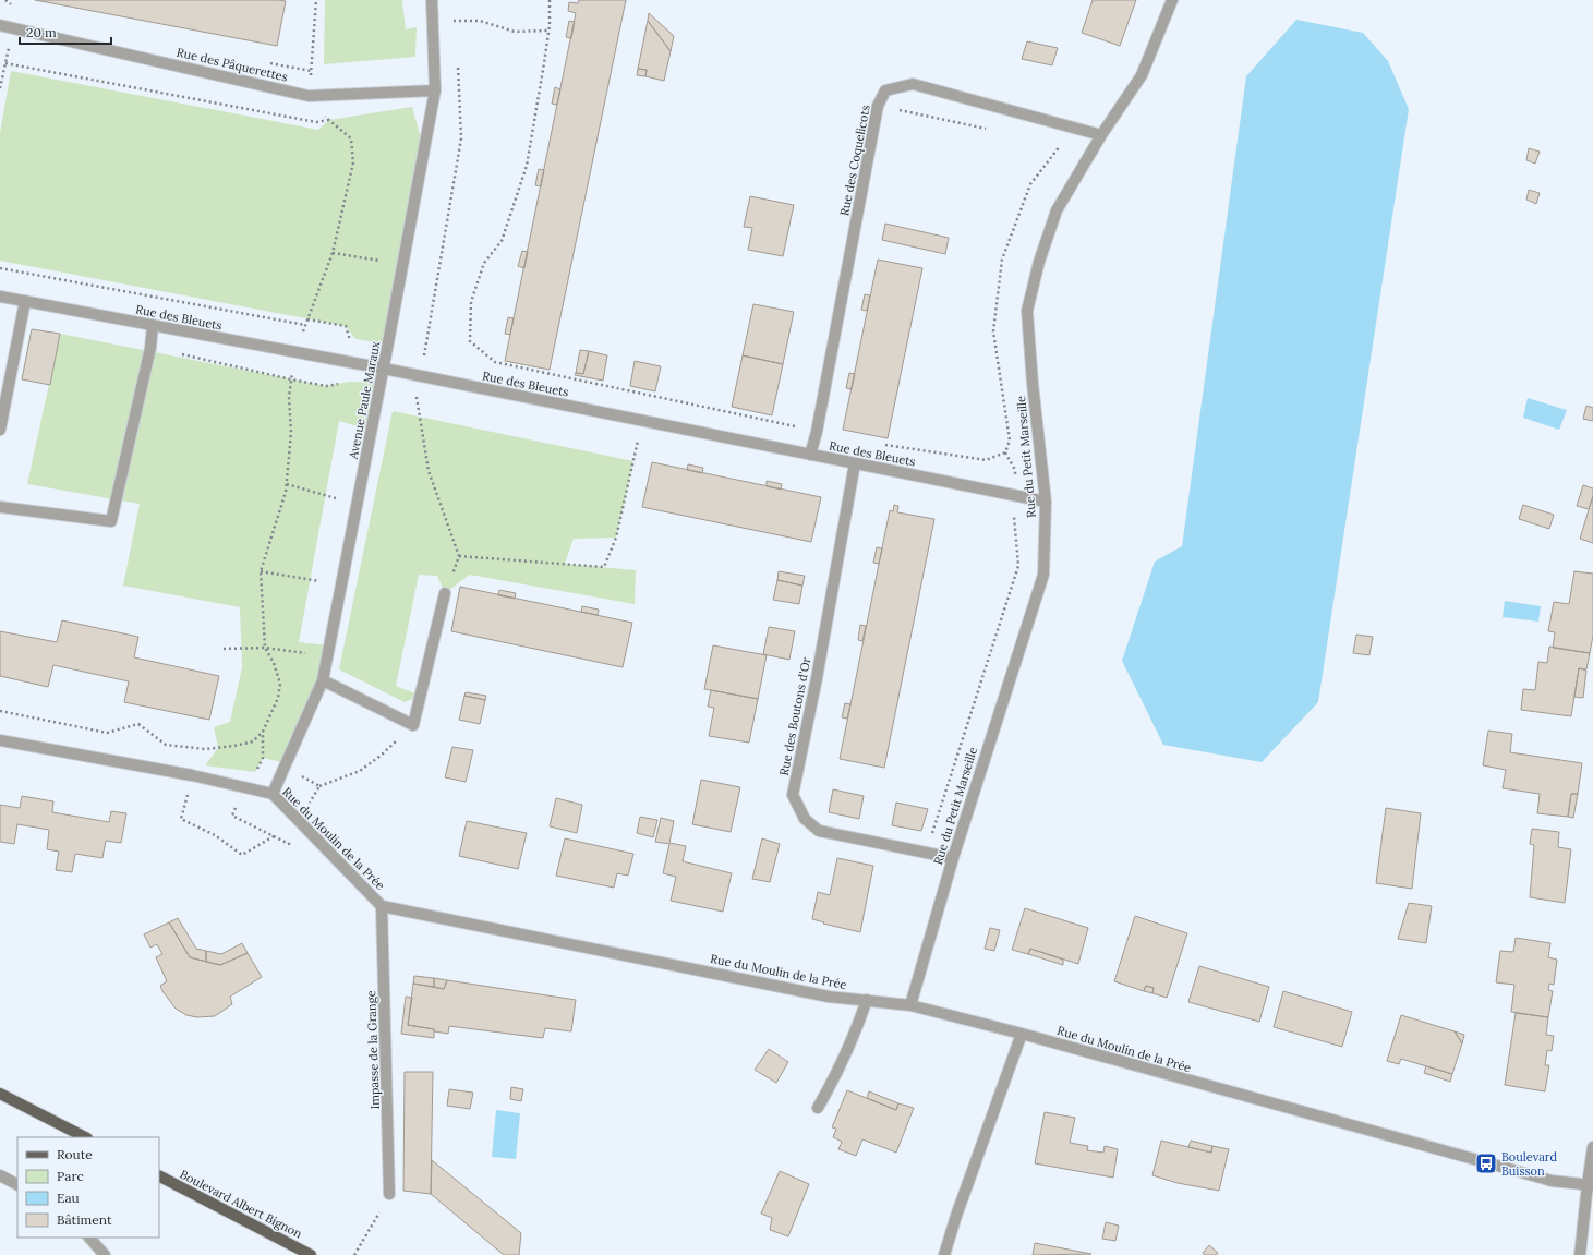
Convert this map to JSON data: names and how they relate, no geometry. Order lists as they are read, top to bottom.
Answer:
{
  "streets": {
    "main road": ["Boulevard Albert Bignon"],
    "street": [
      "Rue des Pâquerettes",
      "Rue des Coquelicots",
      "Rue des Bleuets",
      "Avenue Paule Maraux",
      "Rue du Petit Marseille",
      "Rue des Boutons d'Or",
      "Rue du Moulin de la Prée",
      "Impasse de la Grange"
    ]
  },
  "crossings": [
    ["Rue des Pâquerettes", "Avenue Paule Maraux"],
    ["Rue des Coquelicots", "Rue des Bleuets"],
    ["Rue des Coquelicots", "Rue du Petit Marseille"],
    ["Rue des Bleuets", "Avenue Paule Maraux"],
    ["Rue des Bleuets", "Rue du Petit Marseille"],
    ["Rue des Bleuets", "Rue des Boutons d'Or"],
    ["Avenue Paule Maraux", "Rue du Moulin de la Prée"],
    ["Rue du Petit Marseille", "Rue des Boutons d'Or"],
    ["Rue du Petit Marseille", "Rue du Moulin de la Prée"],
    ["Rue du Moulin de la Prée", "Impasse de la Grange"]
  ],
  "places": {
    "bus stop": ["Boulevard Buisson"]
  },
  "legend": [
    "Route",
    "Parc",
    "Eau",
    "Bâtiment"
  ],
  "scale_bar": "20 m"
}
